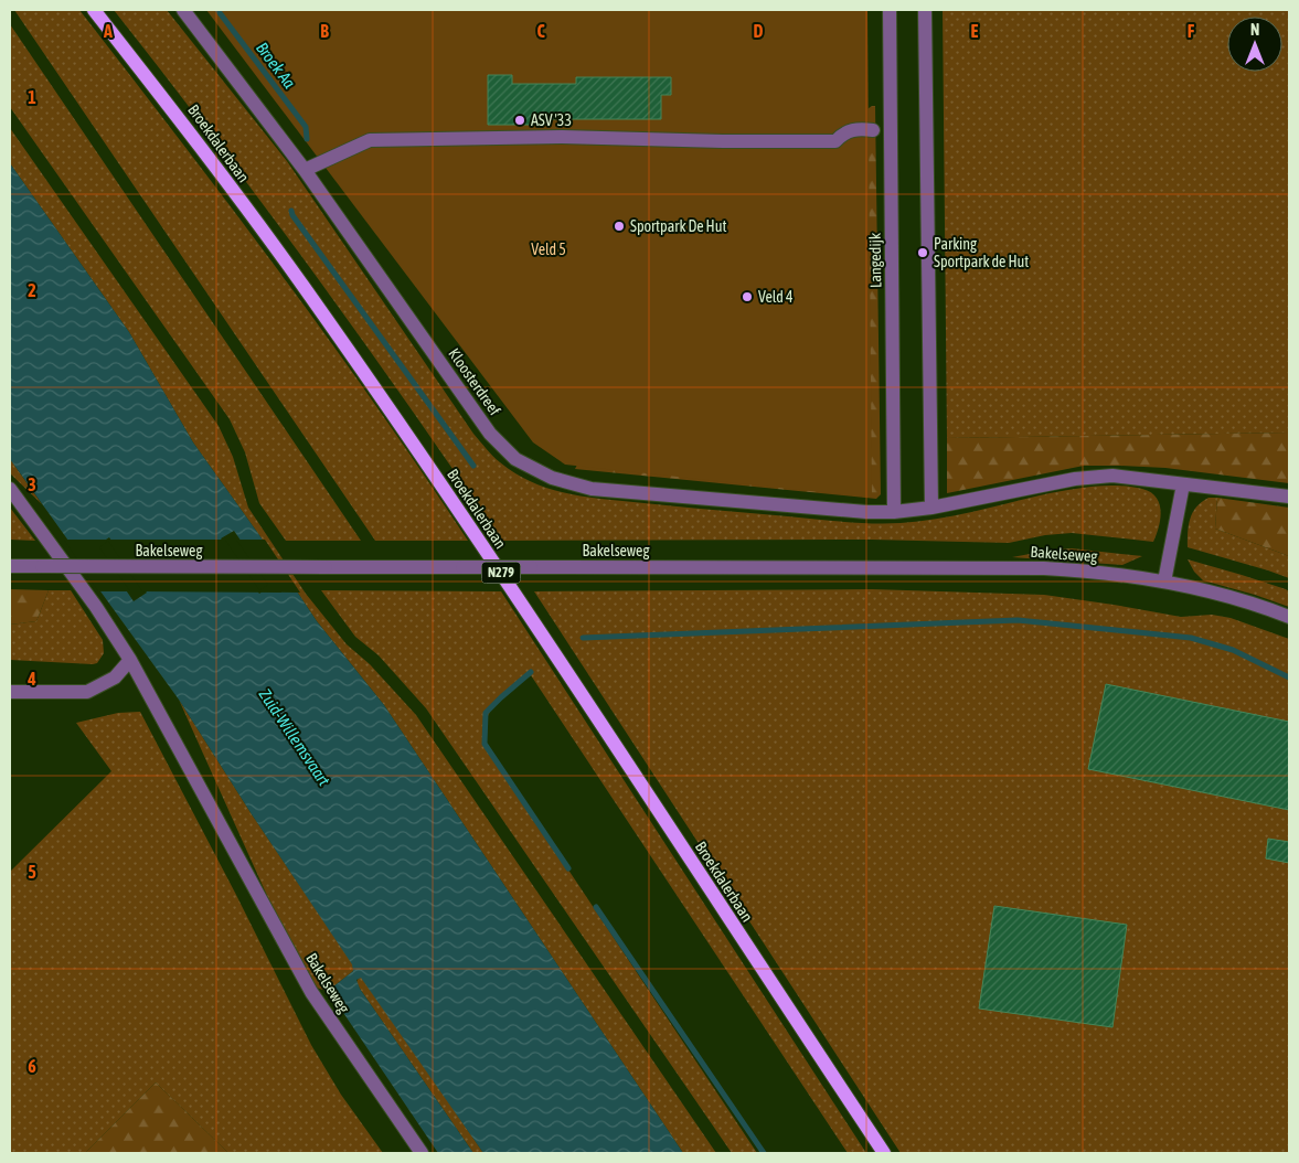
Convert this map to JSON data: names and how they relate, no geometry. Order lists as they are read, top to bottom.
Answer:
{
  "streets": {
    "main road": ["Broekdalerbaan", "N279"],
    "street": ["Langedijk", "Kloosterdreef", "Bakelseweg"]
  },
  "crossings": [
    ["Langedijk", "Kloosterdreef"]
  ],
  "water": ["Broek Aa", "Zuid-Willemsvaart"],
  "parks": ["Veld 5"],
  "places": [
    "ASV '33",
    "Sportpark De Hut",
    "Parking Sportpark de Hut",
    "Veld 4"
  ],
  "north": "top",
  "grid": {
    "columns": [
      "A",
      "B",
      "C",
      "D",
      "E",
      "F"
    ],
    "rows": [
      "1",
      "2",
      "3",
      "4",
      "5",
      "6"
    ]
  }
}
